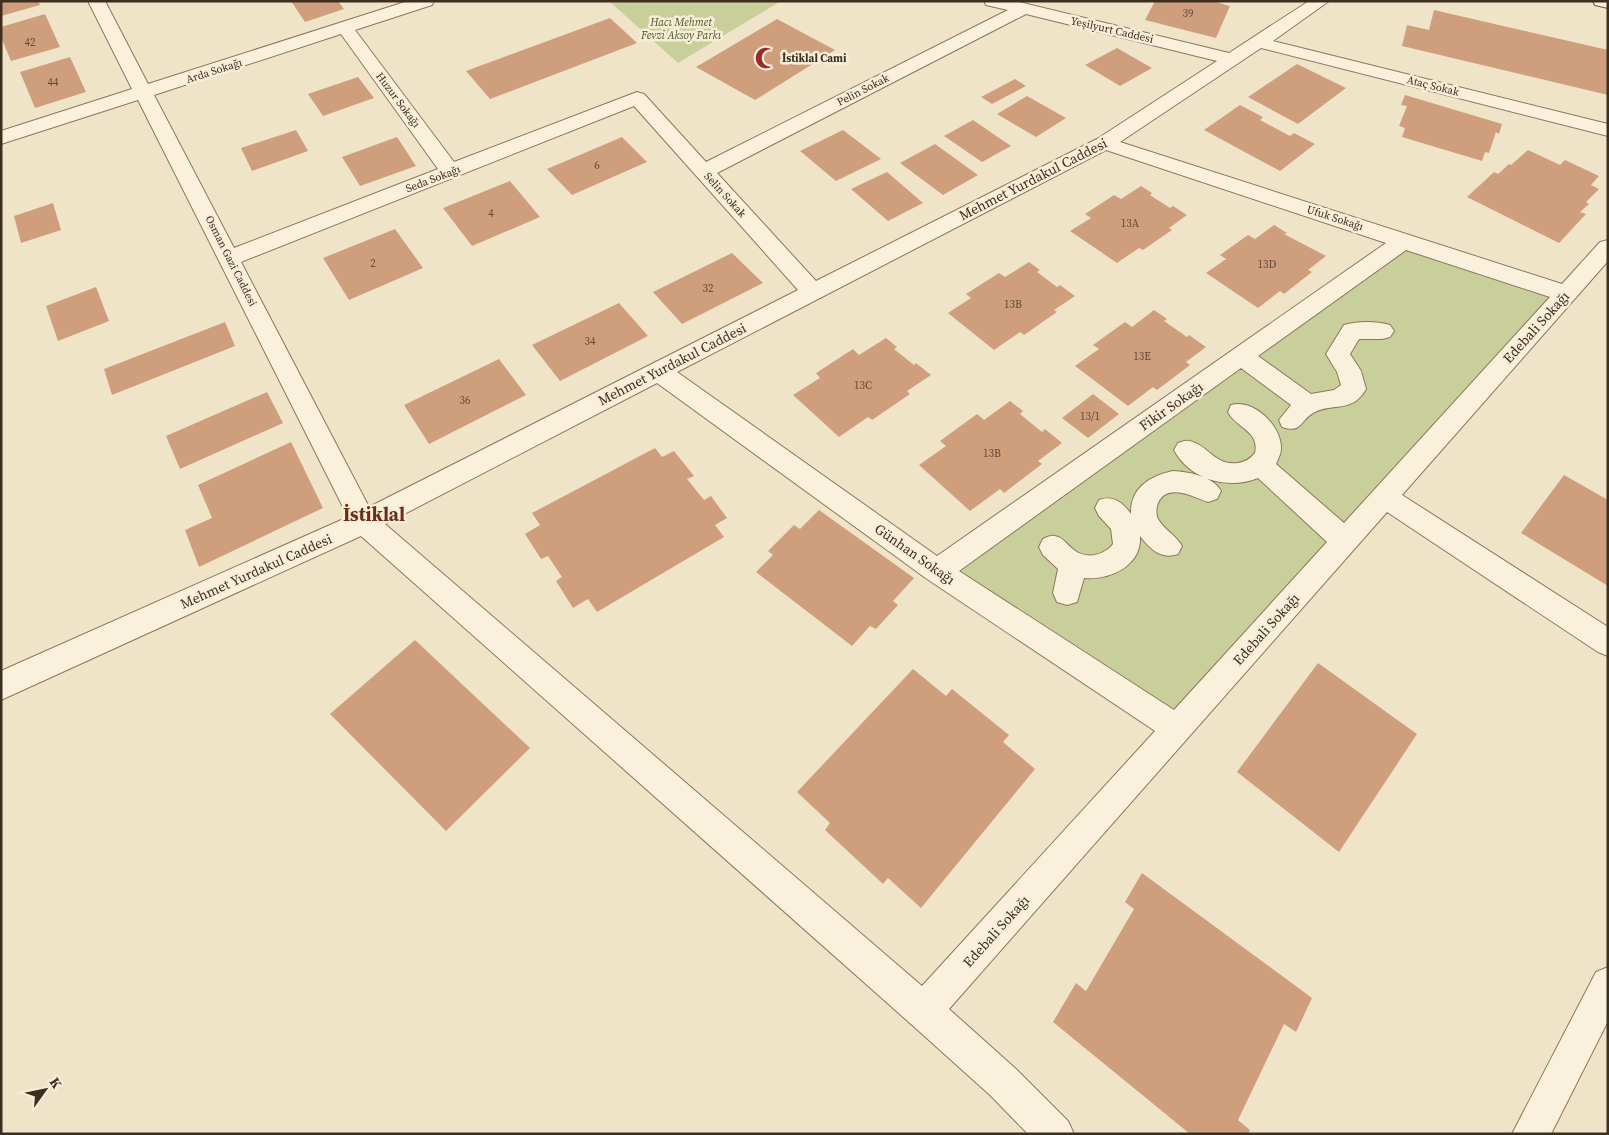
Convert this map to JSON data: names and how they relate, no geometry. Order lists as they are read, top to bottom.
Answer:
{
  "streets": {
    "street": [
      "Yeşilyurt Caddesi",
      "Arda Sokağı",
      "Ataç Sokak",
      "Pelin Sokak",
      "Huzur Sokağı",
      "Seda Sokağı",
      "Mehmet Yurdakul Caddesi",
      "Selin Sokak",
      "Ufuk Sokağı",
      "Osman Gazi Caddesi",
      "Edebali Sokağı",
      "Fikir Sokağı",
      "Günhan Sokağı"
    ]
  },
  "crossings": [
    ["Yeşilyurt Caddesi", "Pelin Sokak"],
    ["Yeşilyurt Caddesi", "Mehmet Yurdakul Caddesi"],
    ["Arda Sokağı", "Huzur Sokağı"],
    ["Arda Sokağı", "Osman Gazi Caddesi"],
    ["Ataç Sokak", "Mehmet Yurdakul Caddesi"],
    ["Pelin Sokak", "Selin Sokak"],
    ["Huzur Sokağı", "Seda Sokağı"],
    ["Seda Sokağı", "Selin Sokak"],
    ["Seda Sokağı", "Osman Gazi Caddesi"],
    ["Mehmet Yurdakul Caddesi", "Selin Sokak"],
    ["Mehmet Yurdakul Caddesi", "Ufuk Sokağı"],
    ["Mehmet Yurdakul Caddesi", "Osman Gazi Caddesi"],
    ["Mehmet Yurdakul Caddesi", "Günhan Sokağı"],
    ["Ufuk Sokağı", "Edebali Sokağı"],
    ["Ufuk Sokağı", "Fikir Sokağı"],
    ["Edebali Sokağı", "Günhan Sokağı"],
    ["Fikir Sokağı", "Günhan Sokağı"]
  ],
  "districts": ["İstiklal"],
  "parks": ["Hacı Mehmet Fevzi Aksoy Parkı"],
  "places": {
    "mosque": ["İstiklal Cami"]
  },
  "house_numbers": [
    "39",
    "42",
    "44",
    "6",
    "4",
    "13A",
    "2",
    "13D",
    "32",
    "13B",
    "34",
    "13E",
    "13C",
    "36",
    "13/1",
    "13B"
  ],
  "north": "top right"
}
